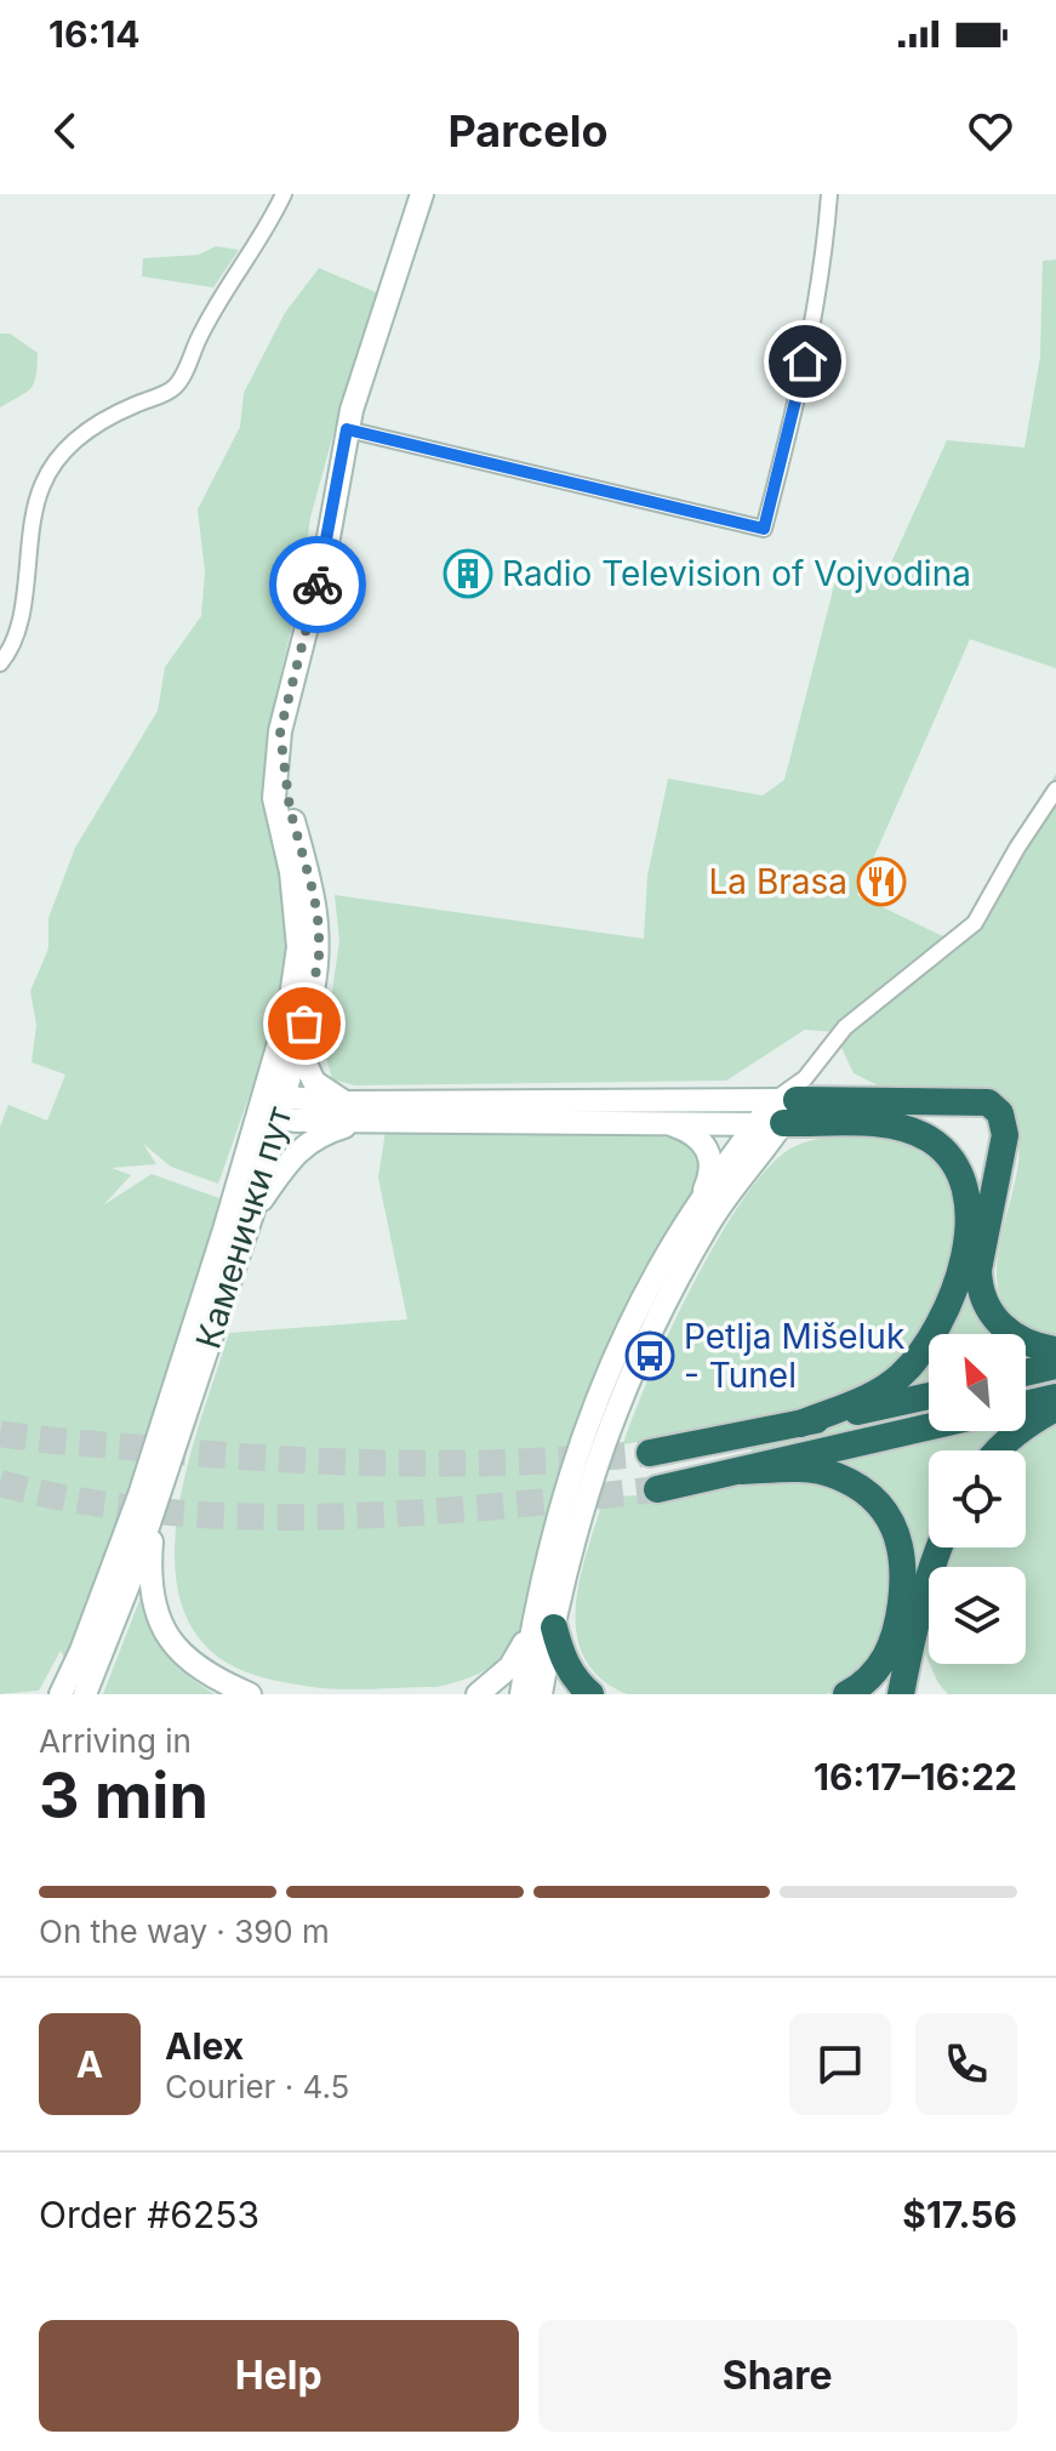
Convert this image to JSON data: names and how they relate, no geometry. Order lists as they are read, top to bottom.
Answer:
{
  "streets": {
    "main road": ["Каменички пут"]
  },
  "places": {
    "building": ["Radio Television of Vojvodina"],
    "restaurant": ["La Brasa"],
    "bus stop": ["Petlja Mišeluk - Tunel"]
  },
  "north": "top left",
  "page": {
    "status": "16:14",
    "header": "Parcelo",
    "heading": ["3 min", "Arriving in", "16:17–16:22"],
    "panel": [
      "Alex",
      "Courier · 4.5",
      "Order #6253",
      "$17.56"
    ],
    "bar": "On the way · 390 m",
    "round": "A",
    "buttons": ["Help", "Share"]
  }
}
